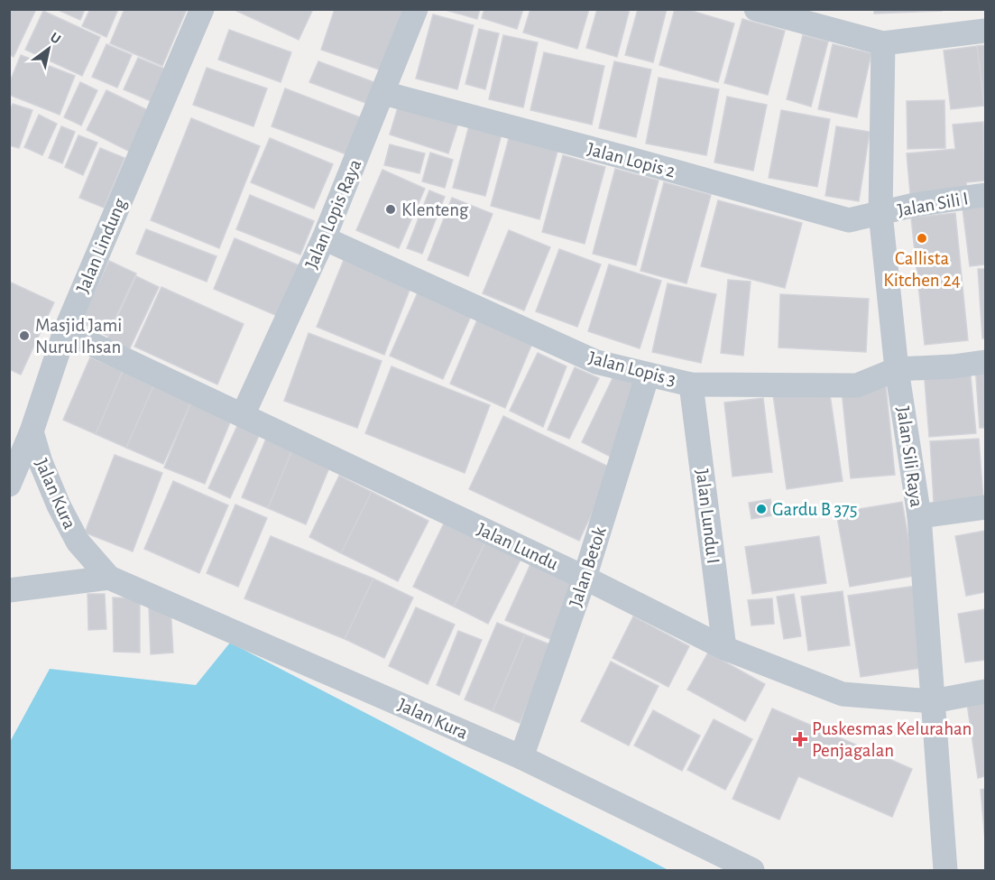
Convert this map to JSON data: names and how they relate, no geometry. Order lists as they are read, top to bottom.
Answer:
{
  "streets": {
    "street": [
      "Jalan Lopis 2",
      "Jalan Sili I",
      "Jalan Lopis Raya",
      "Jalan Lindung",
      "Jalan Lopis 3",
      "Jalan Sili Raya",
      "Jalan Kura",
      "Jalan Lundu I",
      "Jalan Lundu",
      "Jalan Betok"
    ]
  },
  "crossings": [
    ["Jalan Lopis 2", "Jalan Sili I"],
    ["Jalan Lopis 2", "Jalan Lopis Raya"],
    ["Jalan Lopis 2", "Jalan Sili Raya"],
    ["Jalan Sili I", "Jalan Sili Raya"],
    ["Jalan Lopis Raya", "Jalan Lopis 3"],
    ["Jalan Lopis Raya", "Jalan Lundu"],
    ["Jalan Lindung", "Jalan Kura"],
    ["Jalan Lindung", "Jalan Lundu"],
    ["Jalan Lopis 3", "Jalan Sili Raya"],
    ["Jalan Lopis 3", "Jalan Lundu I"],
    ["Jalan Lopis 3", "Jalan Betok"],
    ["Jalan Sili Raya", "Jalan Lundu"],
    ["Jalan Kura", "Jalan Betok"],
    ["Jalan Lundu I", "Jalan Lundu"],
    ["Jalan Lundu", "Jalan Betok"]
  ],
  "places": {
    "other": [
      "Klenteng",
      "Callista Kitchen 24",
      "Masjid Jami Nurul Ihsan",
      "Gardu B 375"
    ],
    "health": ["Puskesmas Kelurahan Penjagalan"]
  },
  "north": "top right"
}
